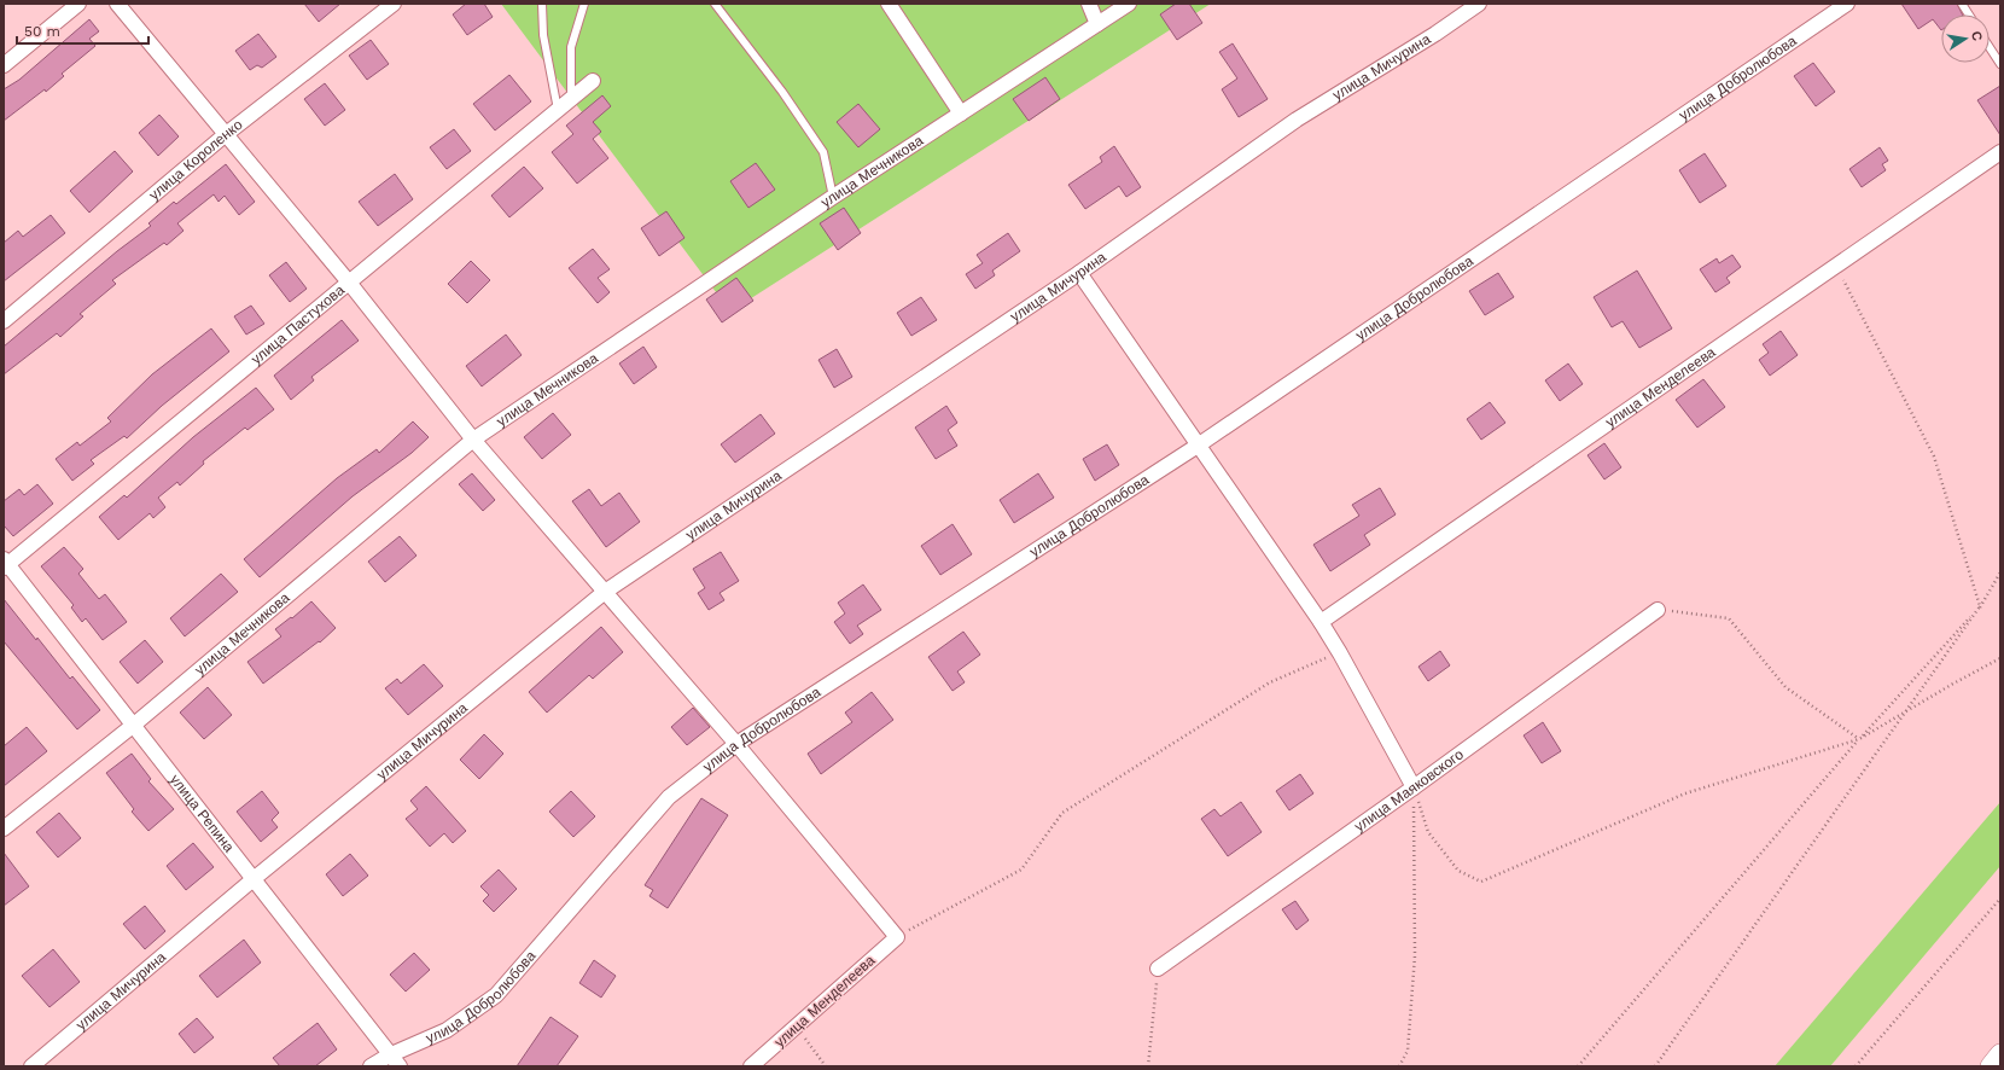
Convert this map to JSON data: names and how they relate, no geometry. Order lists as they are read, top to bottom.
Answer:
{
  "streets": {
    "street": [
      "улица Мичурина",
      "улица Добролюбова",
      "улица Короленко",
      "улица Мечникова",
      "улица Пастухова",
      "улица Менделеева",
      "улица Маяковского",
      "улица Репина"
    ]
  },
  "crossings": [
    ["улица Мичурина", "улица Репина"],
    ["улица Добролюбова", "улица Репина"],
    ["улица Мечникова", "улица Репина"],
    ["улица Пастухова", "улица Репина"]
  ],
  "scale_bar": "50 m",
  "north": "right"
}
